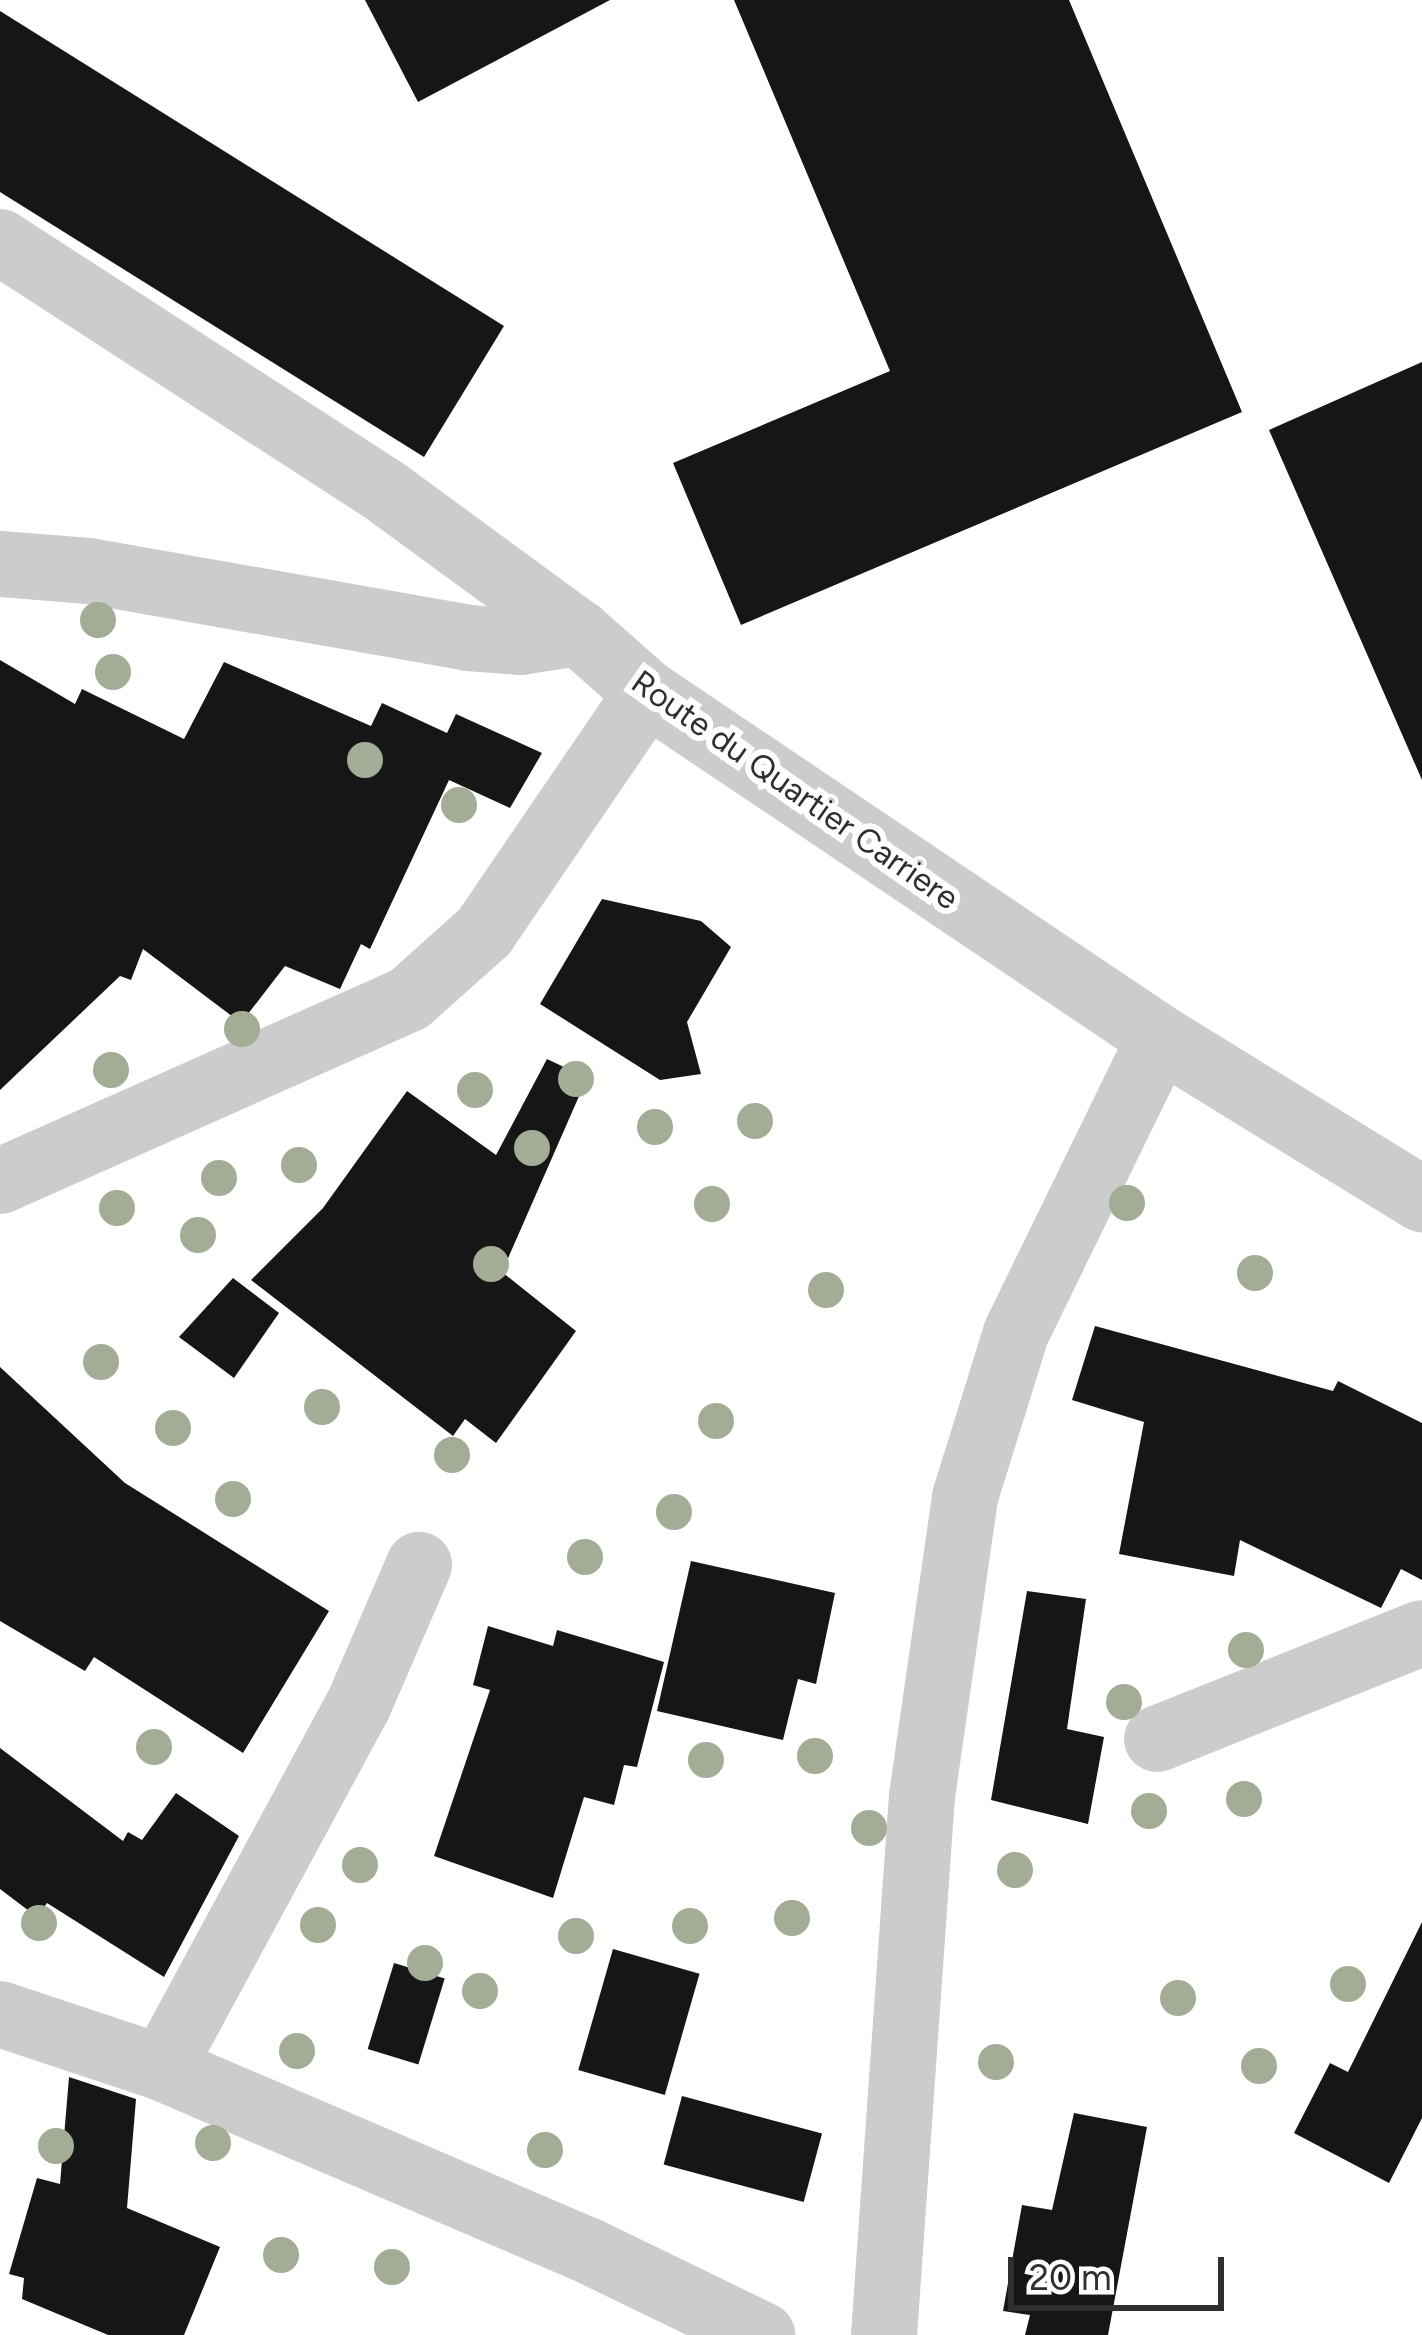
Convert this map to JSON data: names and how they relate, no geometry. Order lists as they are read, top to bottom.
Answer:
{
  "streets": {
    "street": ["Route du Quartier Carriere"]
  },
  "scale_bar": "20 m"
}
